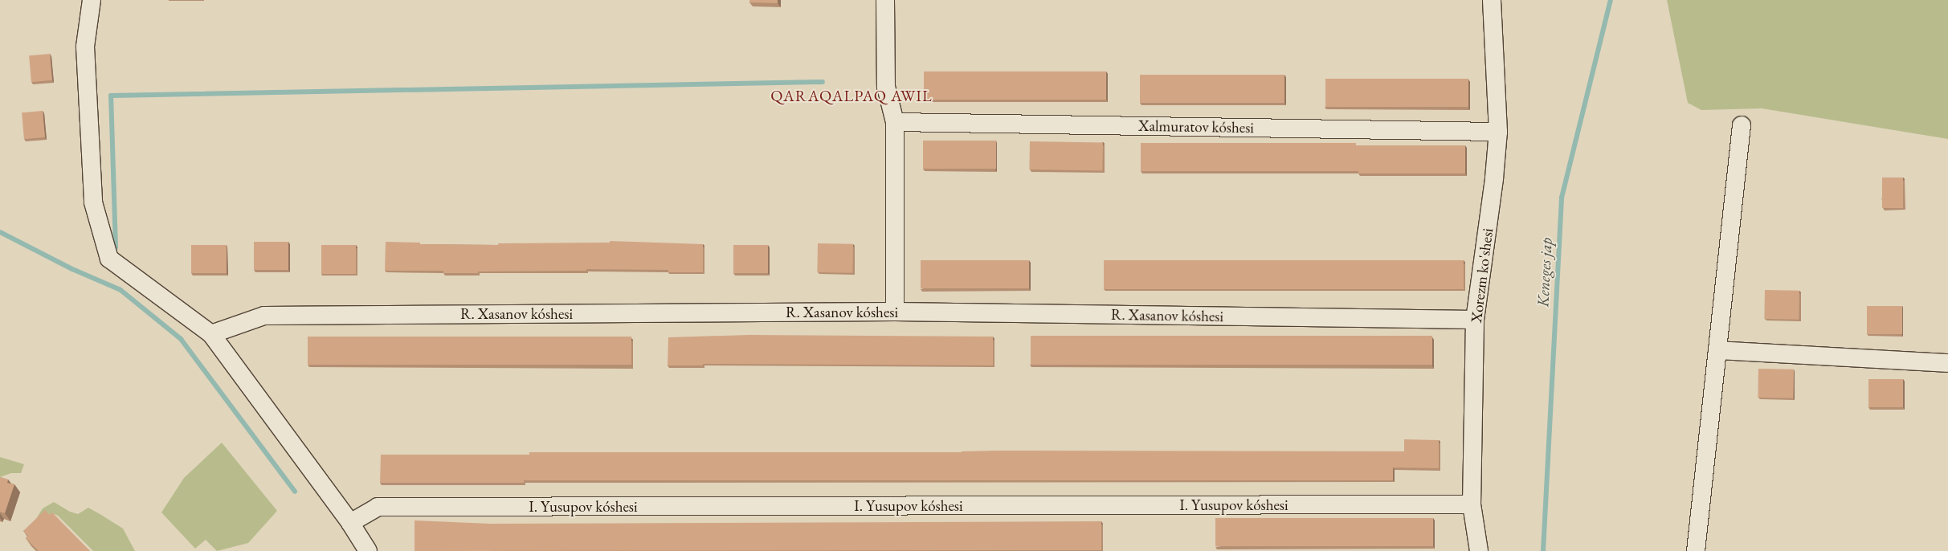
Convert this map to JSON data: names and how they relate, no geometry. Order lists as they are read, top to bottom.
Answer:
{
  "streets": {
    "street": [
      "Xalmuratov kóshesi",
      "Xorezm ko'shesi",
      "R. Xasanov kóshesi",
      "I. Yusupov kóshesi"
    ]
  },
  "crossings": [
    ["Xalmuratov kóshesi", "Xorezm ko'shesi"],
    ["Xorezm ko'shesi", "R. Xasanov kóshesi"],
    ["Xorezm ko'shesi", "I. Yusupov kóshesi"]
  ],
  "districts": ["QARAQALPAQ AWIL"],
  "water": ["Keneges jap"]
}
